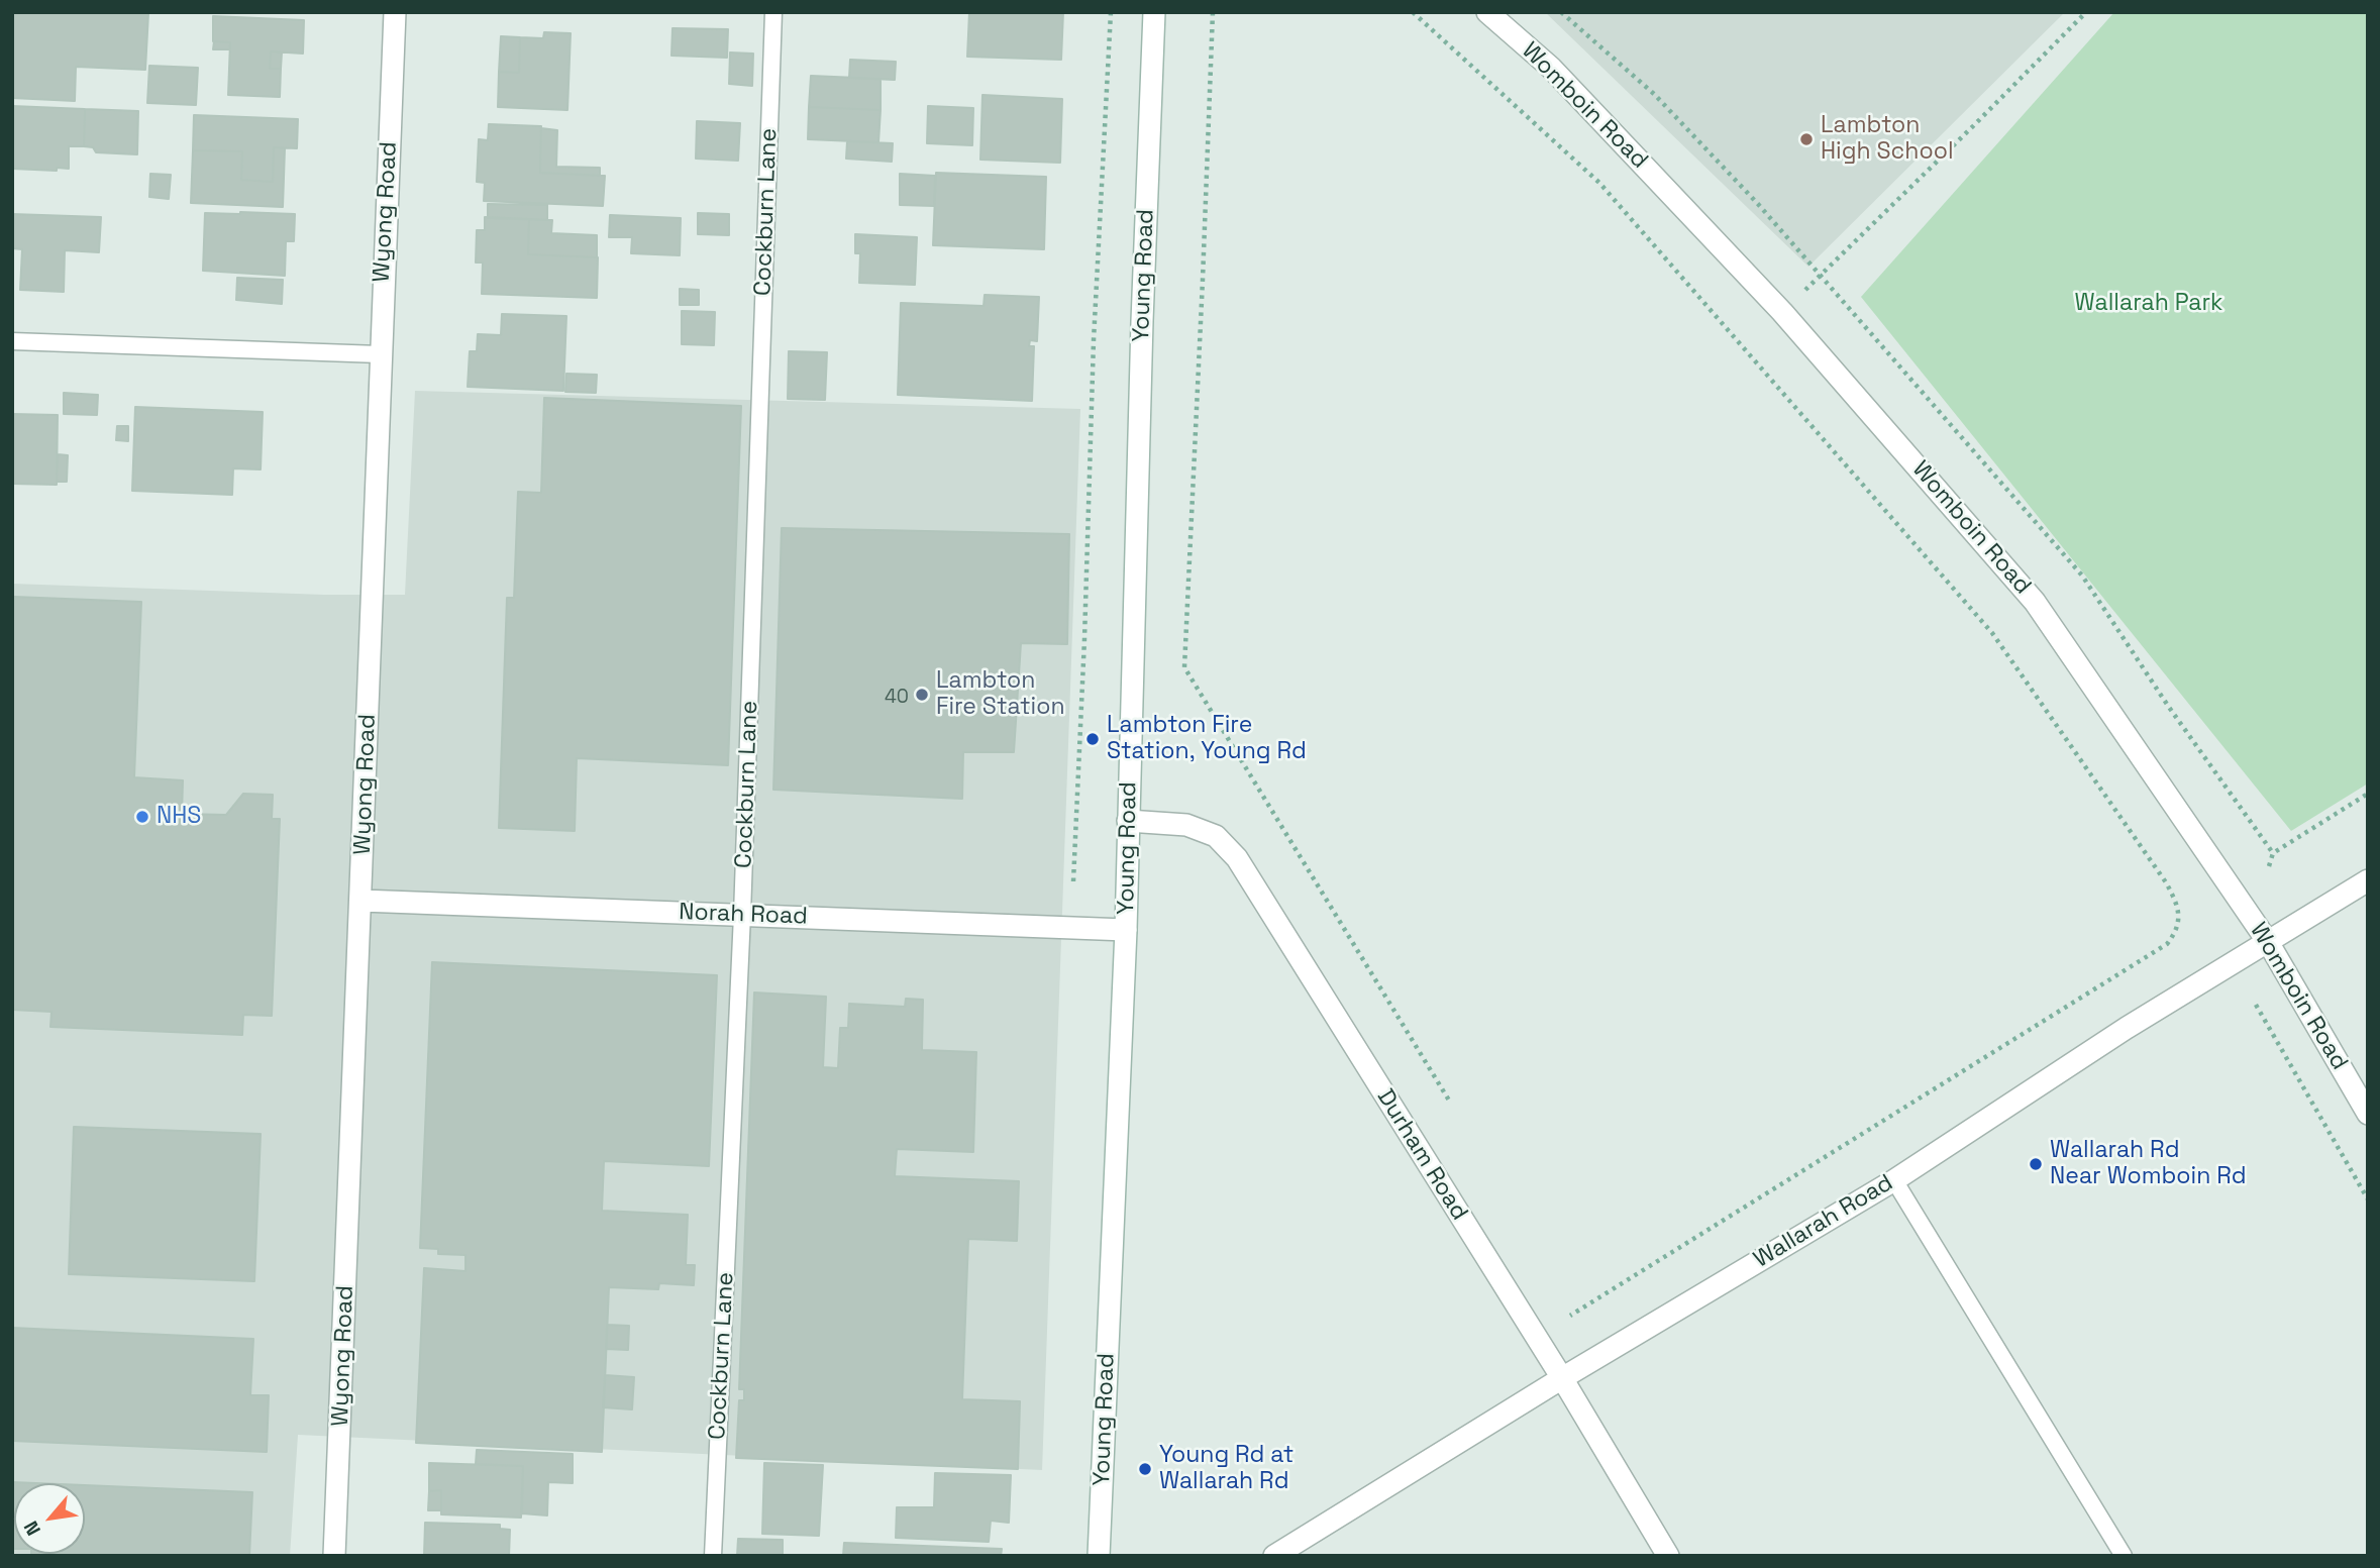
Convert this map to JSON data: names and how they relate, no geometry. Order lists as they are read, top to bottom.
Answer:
{
  "streets": {
    "street": [
      "Womboin Road",
      "Wyong Road",
      "Young Road",
      "Norah Road",
      "Durham Road",
      "Wallarah Road"
    ],
    "lane": ["Cockburn Lane"]
  },
  "crossings": [
    ["Womboin Road", "Wallarah Road"],
    ["Wyong Road", "Norah Road"],
    ["Cockburn Lane", "Norah Road"],
    ["Young Road", "Norah Road"],
    ["Young Road", "Durham Road"],
    ["Durham Road", "Wallarah Road"]
  ],
  "parks": ["Wallarah Park"],
  "places": [
    "Lambton High School",
    "Lambton Fire Station",
    "Lambton Fire Station, Young Rd",
    "NHS",
    "Wallarah Rd Near Womboin Rd",
    "Young Rd at Wallarah Rd"
  ],
  "house_numbers": ["40"],
  "north": "bottom left"
}
